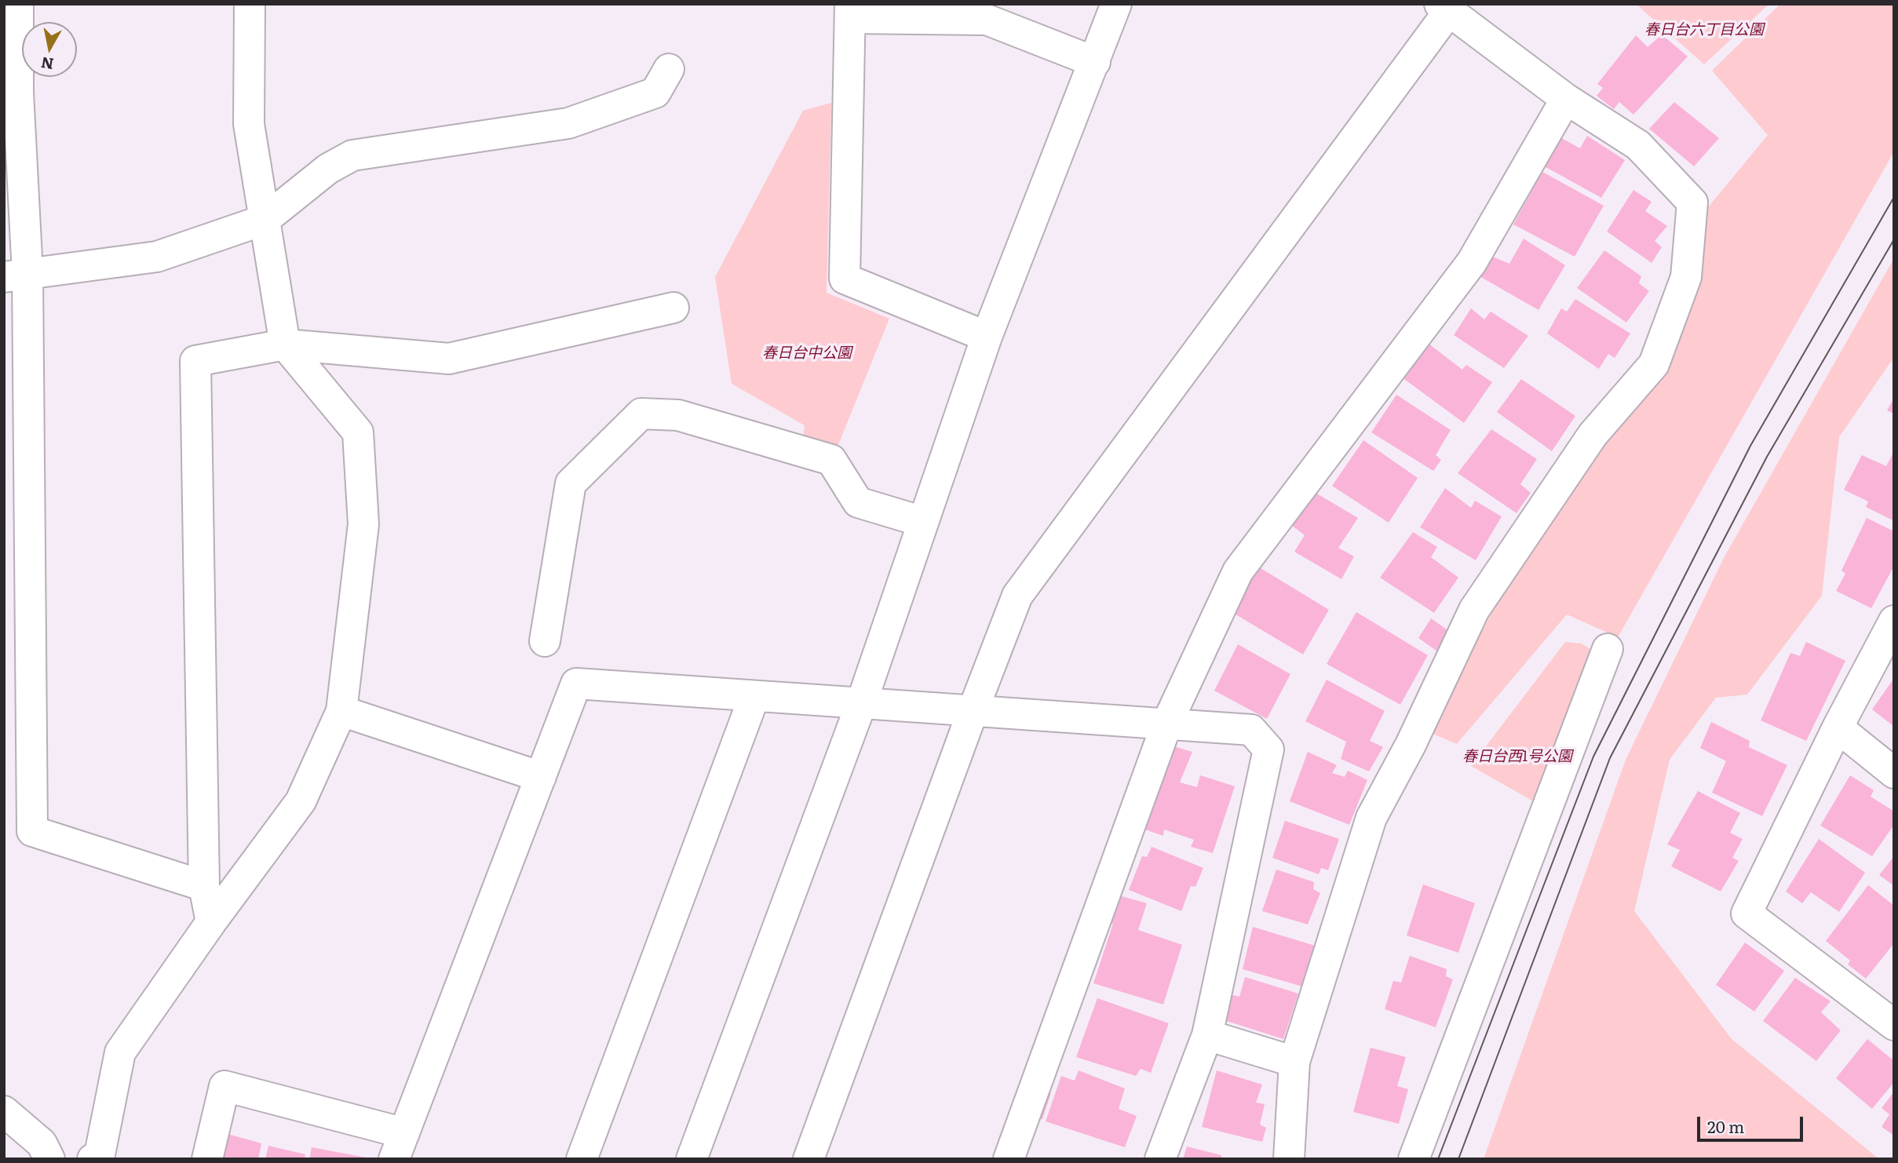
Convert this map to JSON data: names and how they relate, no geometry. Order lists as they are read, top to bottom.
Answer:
{
  "parks": ["春日台六丁目公園", "春日台中公園", "春日台西1号公園"],
  "scale_bar": "20 m",
  "north": "bottom"
}
